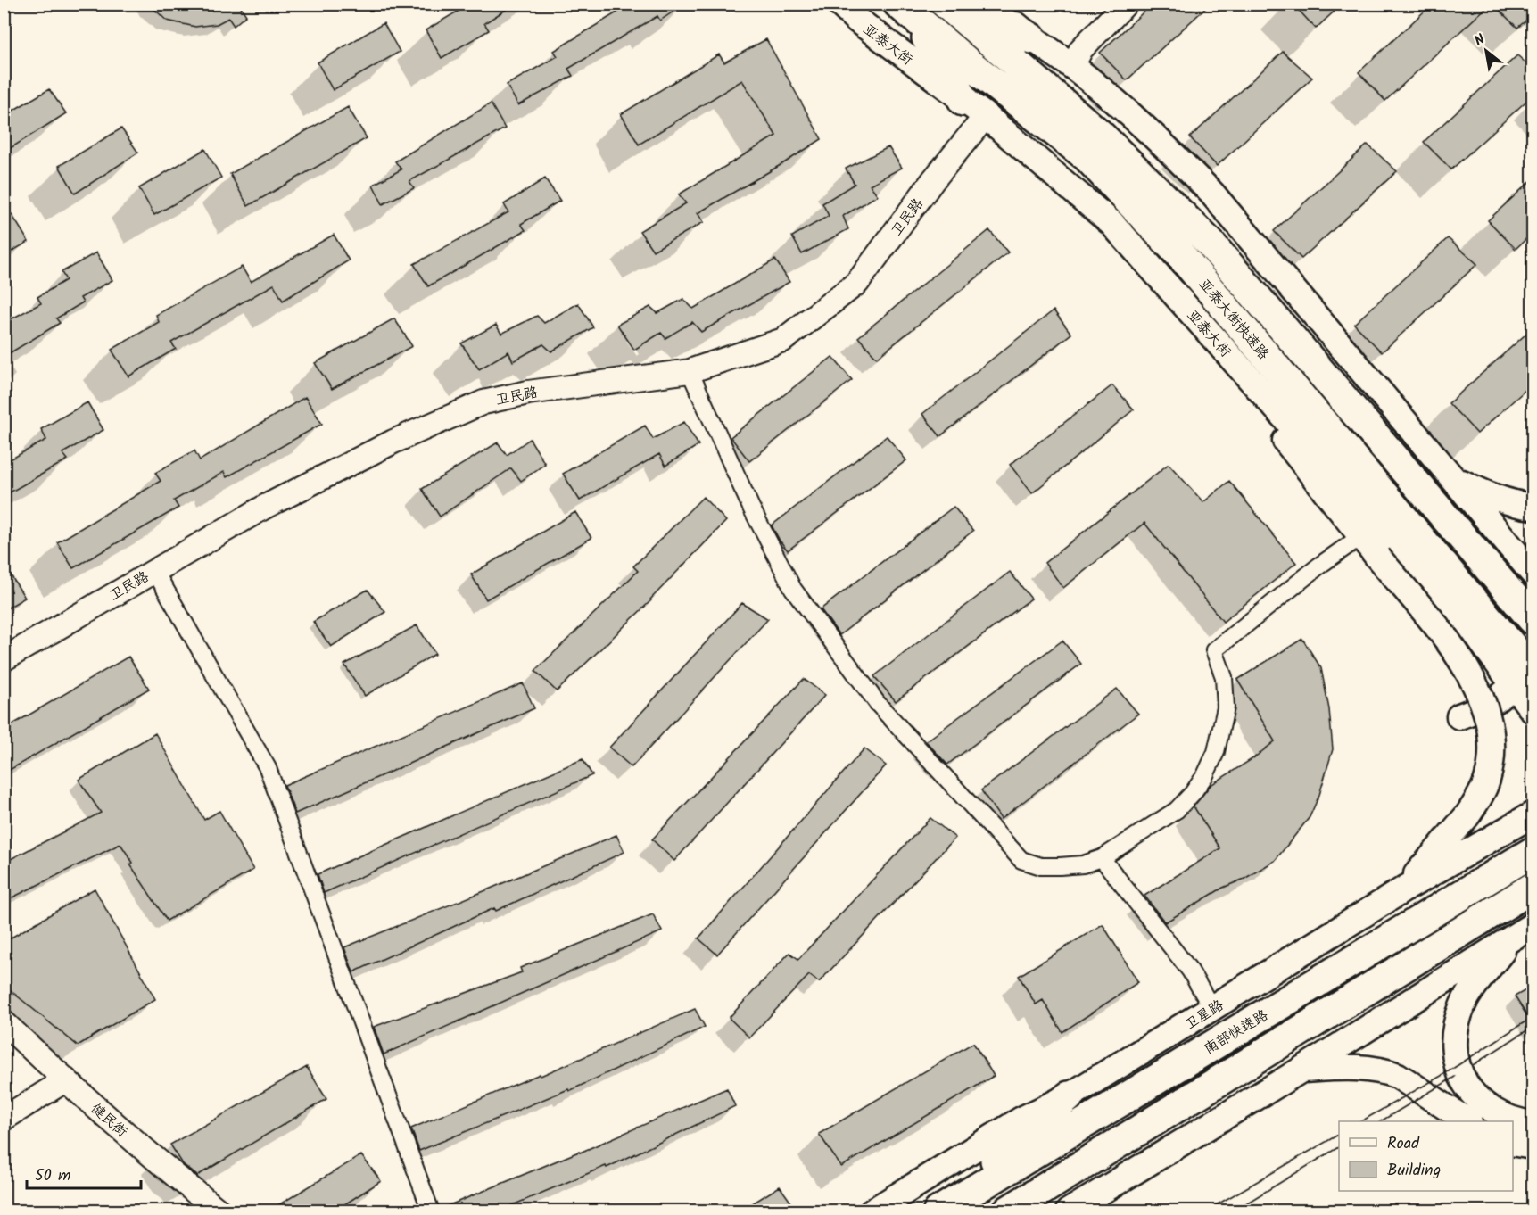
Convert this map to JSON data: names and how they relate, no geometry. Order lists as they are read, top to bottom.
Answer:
{
  "streets": {
    "highway": ["亚泰大街快速路", "南部快速路"],
    "main road": ["亚泰大街", "卫星路"],
    "street": ["卫民路", "健民街"]
  },
  "crossings": [
    ["亚泰大街", "卫民路"],
    ["亚泰大街", "亚泰大街快速路"]
  ],
  "legend": ["Road", "Building"],
  "scale_bar": "50 m",
  "north": "top left"
}
